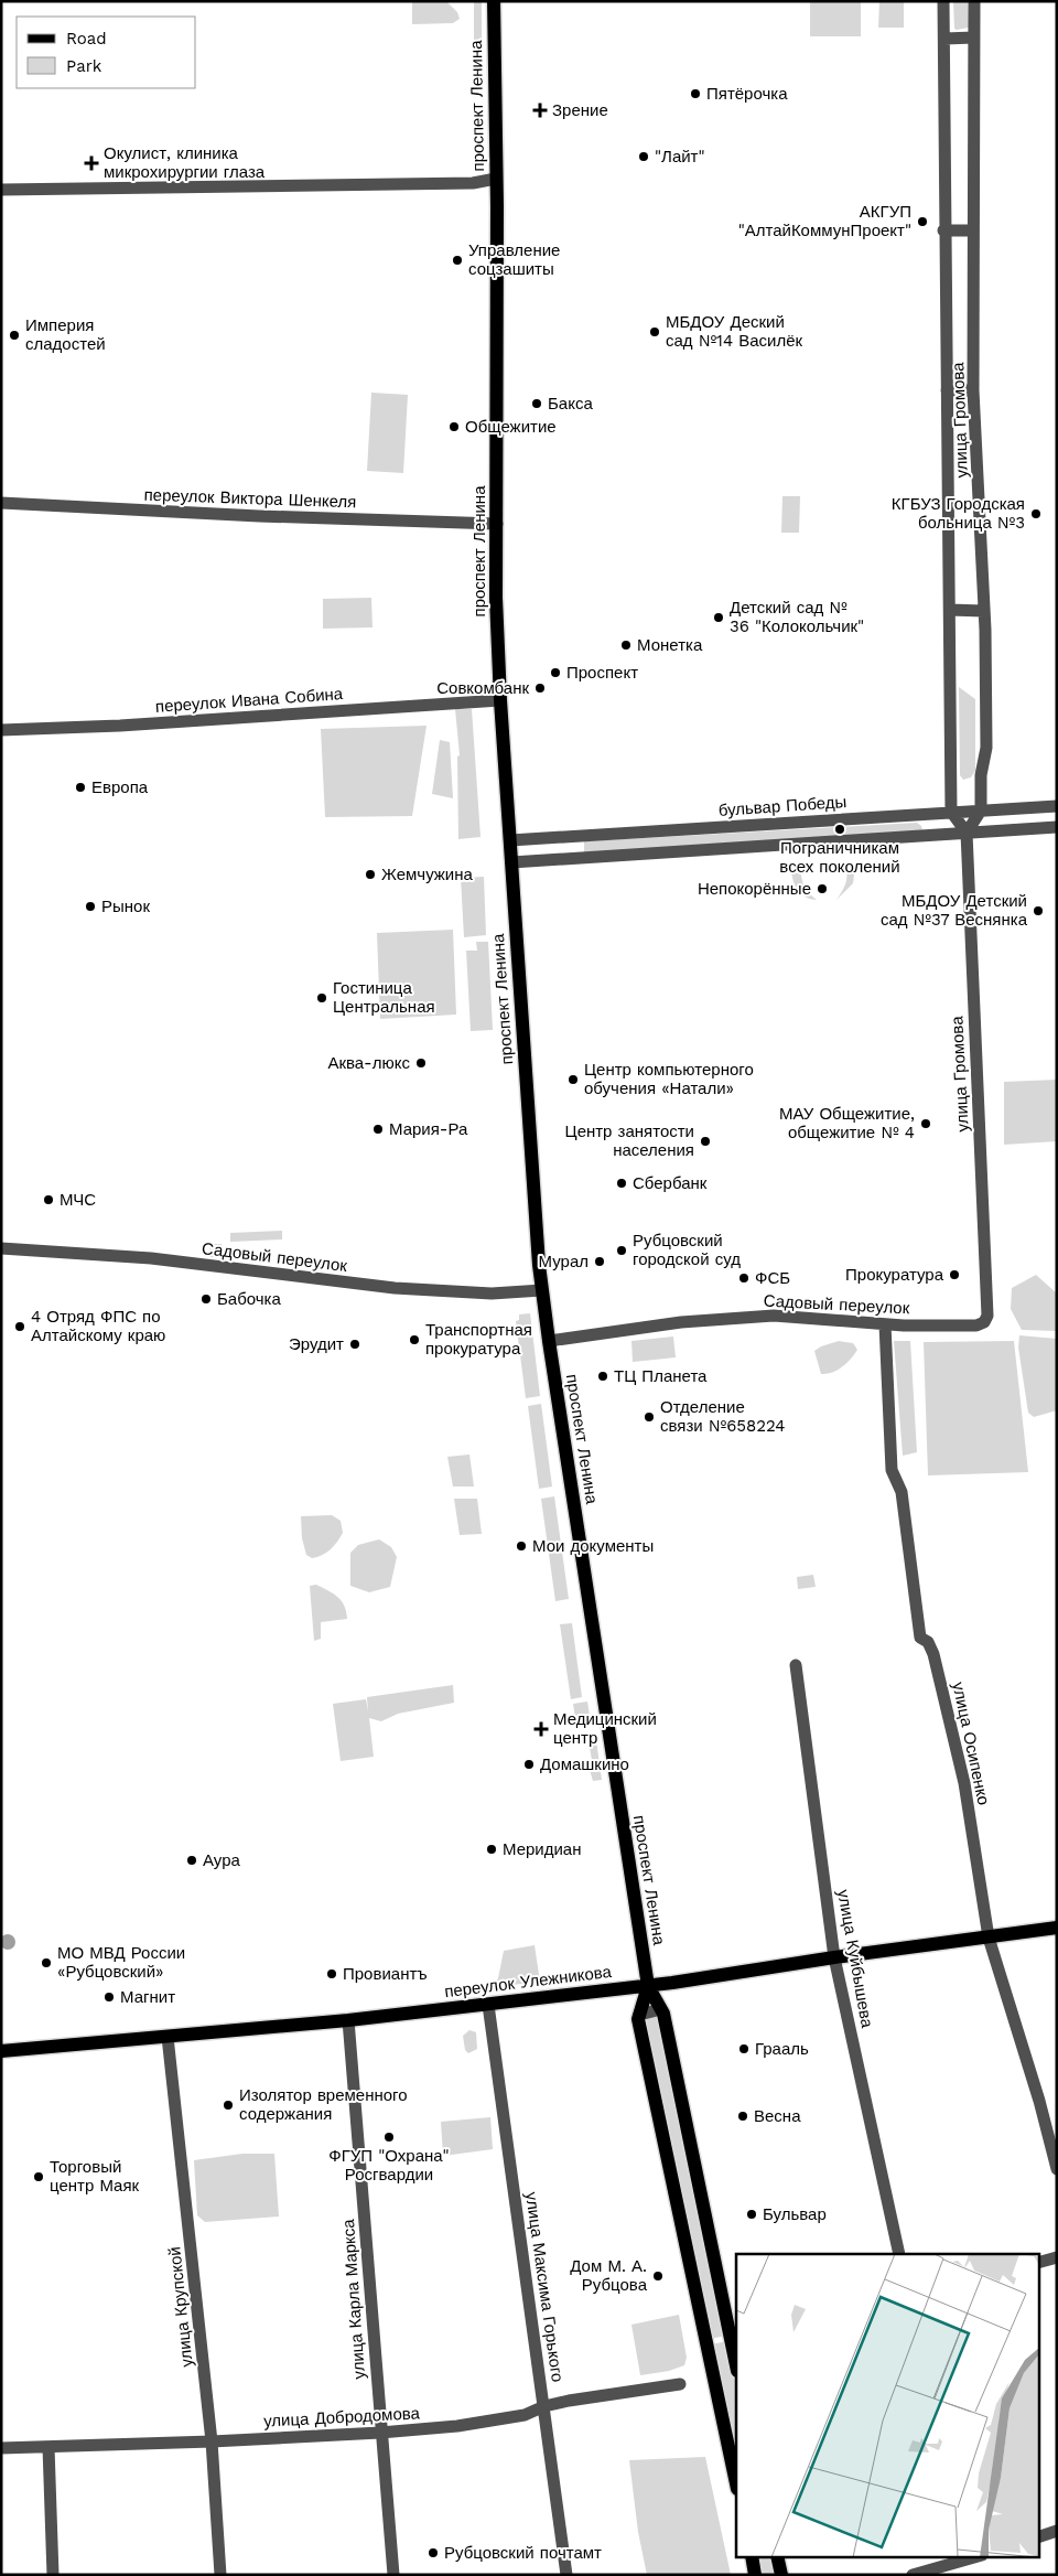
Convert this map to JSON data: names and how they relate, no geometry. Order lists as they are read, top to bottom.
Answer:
{
  "streets": {
    "main road": ["проспект Ленина", "переулок Улежникова"],
    "street": [
      "улица Громова",
      "переулок Виктора Шенкеля",
      "переулок Ивана Собина",
      "бульвар Победы",
      "Садовый переулок",
      "улица Осипенко",
      "улица Куйбышева",
      "улица Максима Горького",
      "улица Карла Маркса",
      "улица Крупской",
      "улица Добродомова"
    ]
  },
  "crossings": [
    ["проспект Ленина", "переулок Виктора Шенкеля"],
    ["проспект Ленина", "переулок Ивана Собина"],
    ["проспект Ленина", "бульвар Победы"],
    ["проспект Ленина", "Садовый переулок"],
    ["проспект Ленина", "переулок Улежникова"],
    ["улица Громова", "бульвар Победы"],
    ["улица Громова", "Садовый переулок"],
    ["Садовый переулок", "улица Осипенко"],
    ["улица Осипенко", "переулок Улежникова"],
    ["улица Куйбышева", "переулок Улежникова"],
    ["переулок Улежникова", "улица Максима Горького"],
    ["переулок Улежникова", "улица Карла Маркса"],
    ["переулок Улежникова", "улица Крупской"],
    ["улица Максима Горького", "улица Добродомова"],
    ["улица Карла Маркса", "улица Добродомова"],
    ["улица Крупской", "улица Добродомова"]
  ],
  "places": {
    "other": [
      "Пятёрочка",
      "\"Лайт\"",
      "АКГУП \"АлтайКоммунПроект\"",
      "Управление соцзашиты",
      "МБДОУ Деский сад №14 Василёк",
      "Империя сладостей",
      "Бакса",
      "Общежитие",
      "КГБУЗ Городская больница №3",
      "Детский сад № 36 \"Колокольчик\"",
      "Монетка",
      "Проспект",
      "Совкомбанк",
      "Европа",
      "Пограничникам всех поколений",
      "Жемчужина",
      "Непокорённые",
      "Рынок",
      "МБДОУ Детский сад №37 Веснянка",
      "Гостиница Центральная",
      "Аква-люкс",
      "Центр компьютерного обучения «Натали»",
      "МАУ Общежитие, общежитие № 4",
      "Мария-Ра",
      "Центр занятости населения",
      "Сбербанк",
      "МЧС",
      "Рубцовский городской суд",
      "Мурал",
      "Прокуратура",
      "ФСБ",
      "Бабочка",
      "4 Отряд ФПС по Алтайскому краю",
      "Транспортная прокуратура",
      "Эрудит",
      "ТЦ Планета",
      "Отделение связи №658224",
      "Мои документы",
      "Домашкино",
      "Меридиан",
      "Аура",
      "МО МВД России «Рубцовский»",
      "Провиантъ",
      "Магнит",
      "Грааль",
      "Изолятор временного содержания",
      "Весна",
      "ФГУП \"Охрана\" Росгвардии",
      "Торговый центр Маяк",
      "Бульвар",
      "Дом М. А. Рубцова",
      "Рубцовский почтамт"
    ],
    "health": ["Зрение", "Окулист, клиника микрохирургии глаза", "Медицинский центр"]
  },
  "legend": ["Road", "Park"]
}
